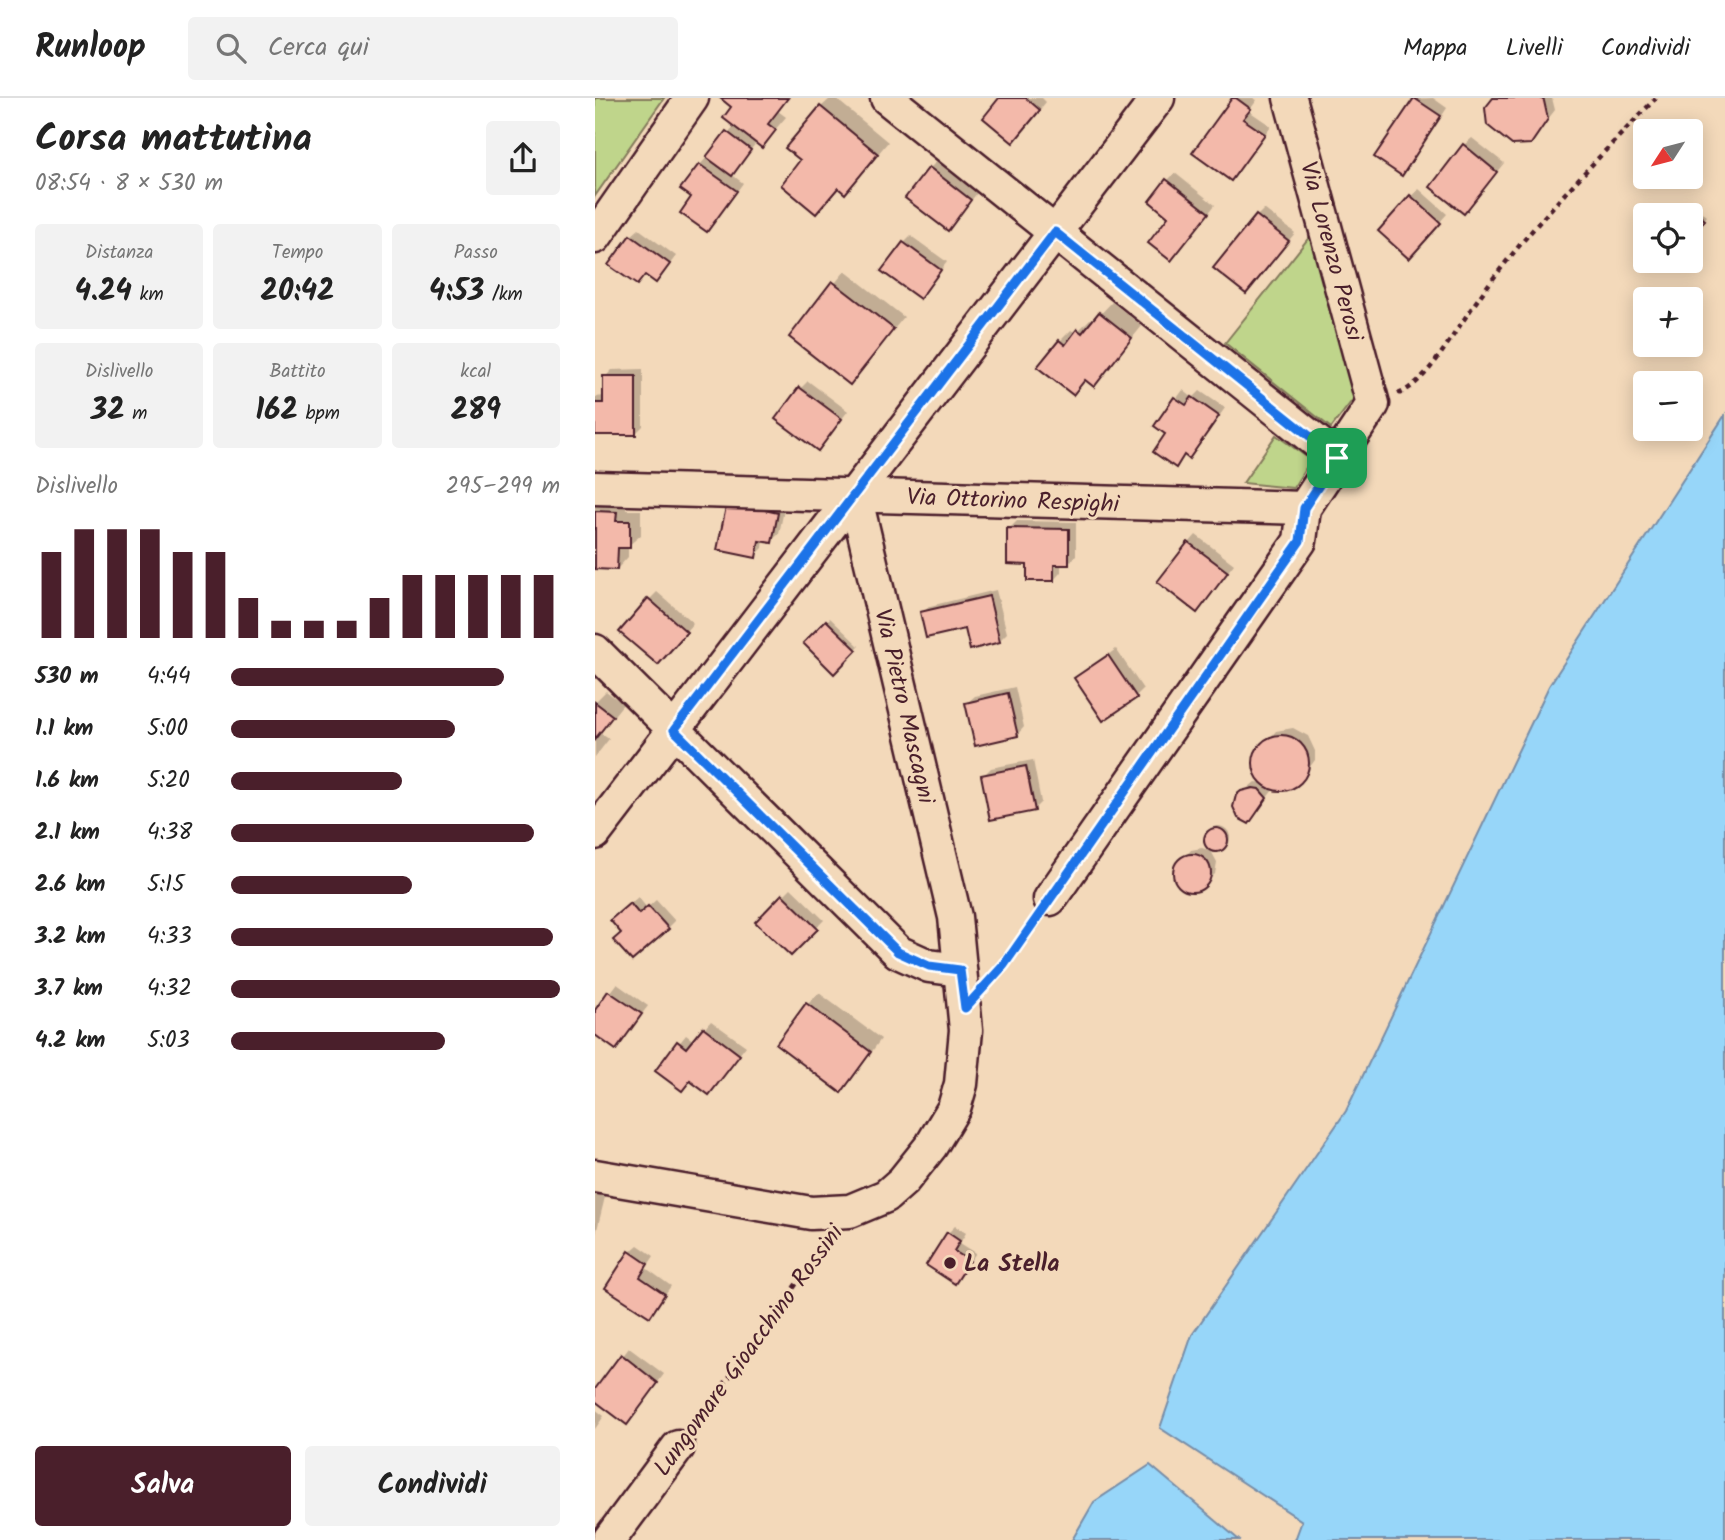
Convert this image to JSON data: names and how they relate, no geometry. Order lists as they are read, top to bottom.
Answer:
{
  "streets": {
    "street": [
      "Via Lorenzo Perosi",
      "Via Ottorino Respighi",
      "Via Pietro Mascagni",
      "Lungomare Gioacchino Rossini"
    ]
  },
  "crossings": [
    ["Via Ottorino Respighi", "Via Pietro Mascagni"],
    ["Via Pietro Mascagni", "Lungomare Gioacchino Rossini"]
  ],
  "places": ["La Stella"],
  "north": "bottom left",
  "page": {
    "header": "Runloop",
    "search": "Cerca qui",
    "nav": ["Mappa", "Livelli", "Condividi"],
    "heading": ["Corsa mattutina", "08:54 · 8 × 530 m"],
    "map_buttons": ["+", "−"],
    "stats": [
      ["Distanza", "4.24 km"],
      ["Tempo", "20:42"],
      ["Passo", "4:53 /km"],
      ["Dislivello", "32 m"],
      ["Battito", "162 bpm"],
      ["kcal", "289"]
    ],
    "chart": ["Dislivello", "295–299 m"],
    "list": [
      {
        "name": "530 m",
        "note": "4:44"
      },
      {
        "name": "1.1 km",
        "note": "5:00"
      },
      {
        "name": "1.6 km",
        "note": "5:20"
      },
      {
        "name": "2.1 km",
        "note": "4:38"
      },
      {
        "name": "2.6 km",
        "note": "5:15"
      },
      {
        "name": "3.2 km",
        "note": "4:33"
      },
      {
        "name": "3.7 km",
        "note": "4:32"
      },
      {
        "name": "4.2 km",
        "note": "5:03"
      }
    ],
    "buttons": ["Salva", "Condividi"]
  }
}
